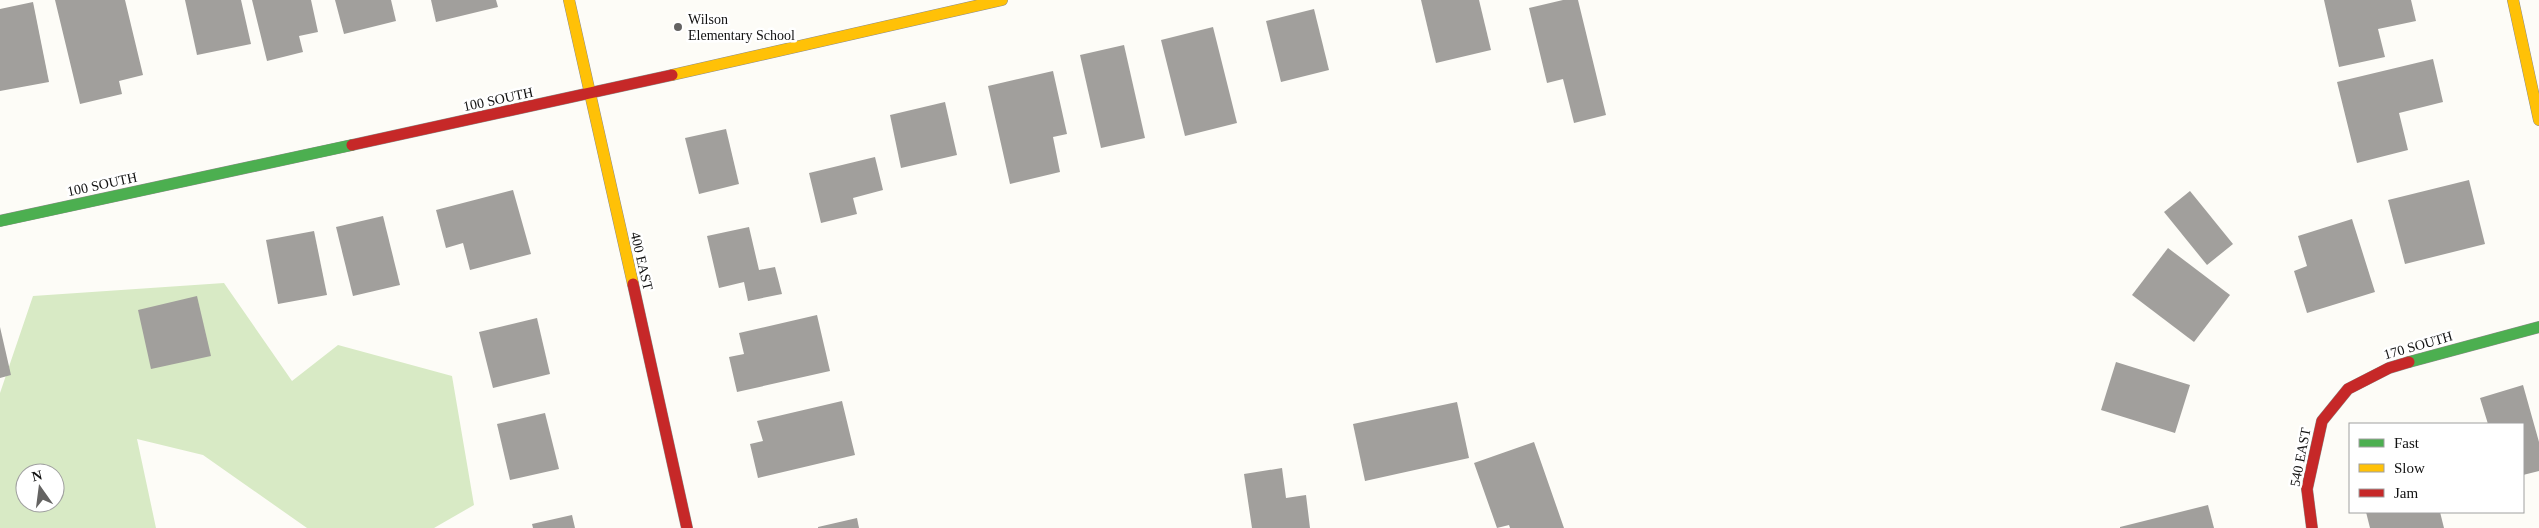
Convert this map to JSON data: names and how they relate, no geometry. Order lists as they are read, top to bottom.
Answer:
{
  "streets": {
    "street": [
      "100 SOUTH",
      "400 EAST",
      "170 SOUTH",
      "540 EAST"
    ]
  },
  "crossings": [
    ["100 SOUTH", "400 EAST"],
    ["170 SOUTH", "540 EAST"]
  ],
  "places": ["Wilson Elementary School"],
  "legend": ["Fast", "Slow", "Jam"],
  "north": "top"
}
